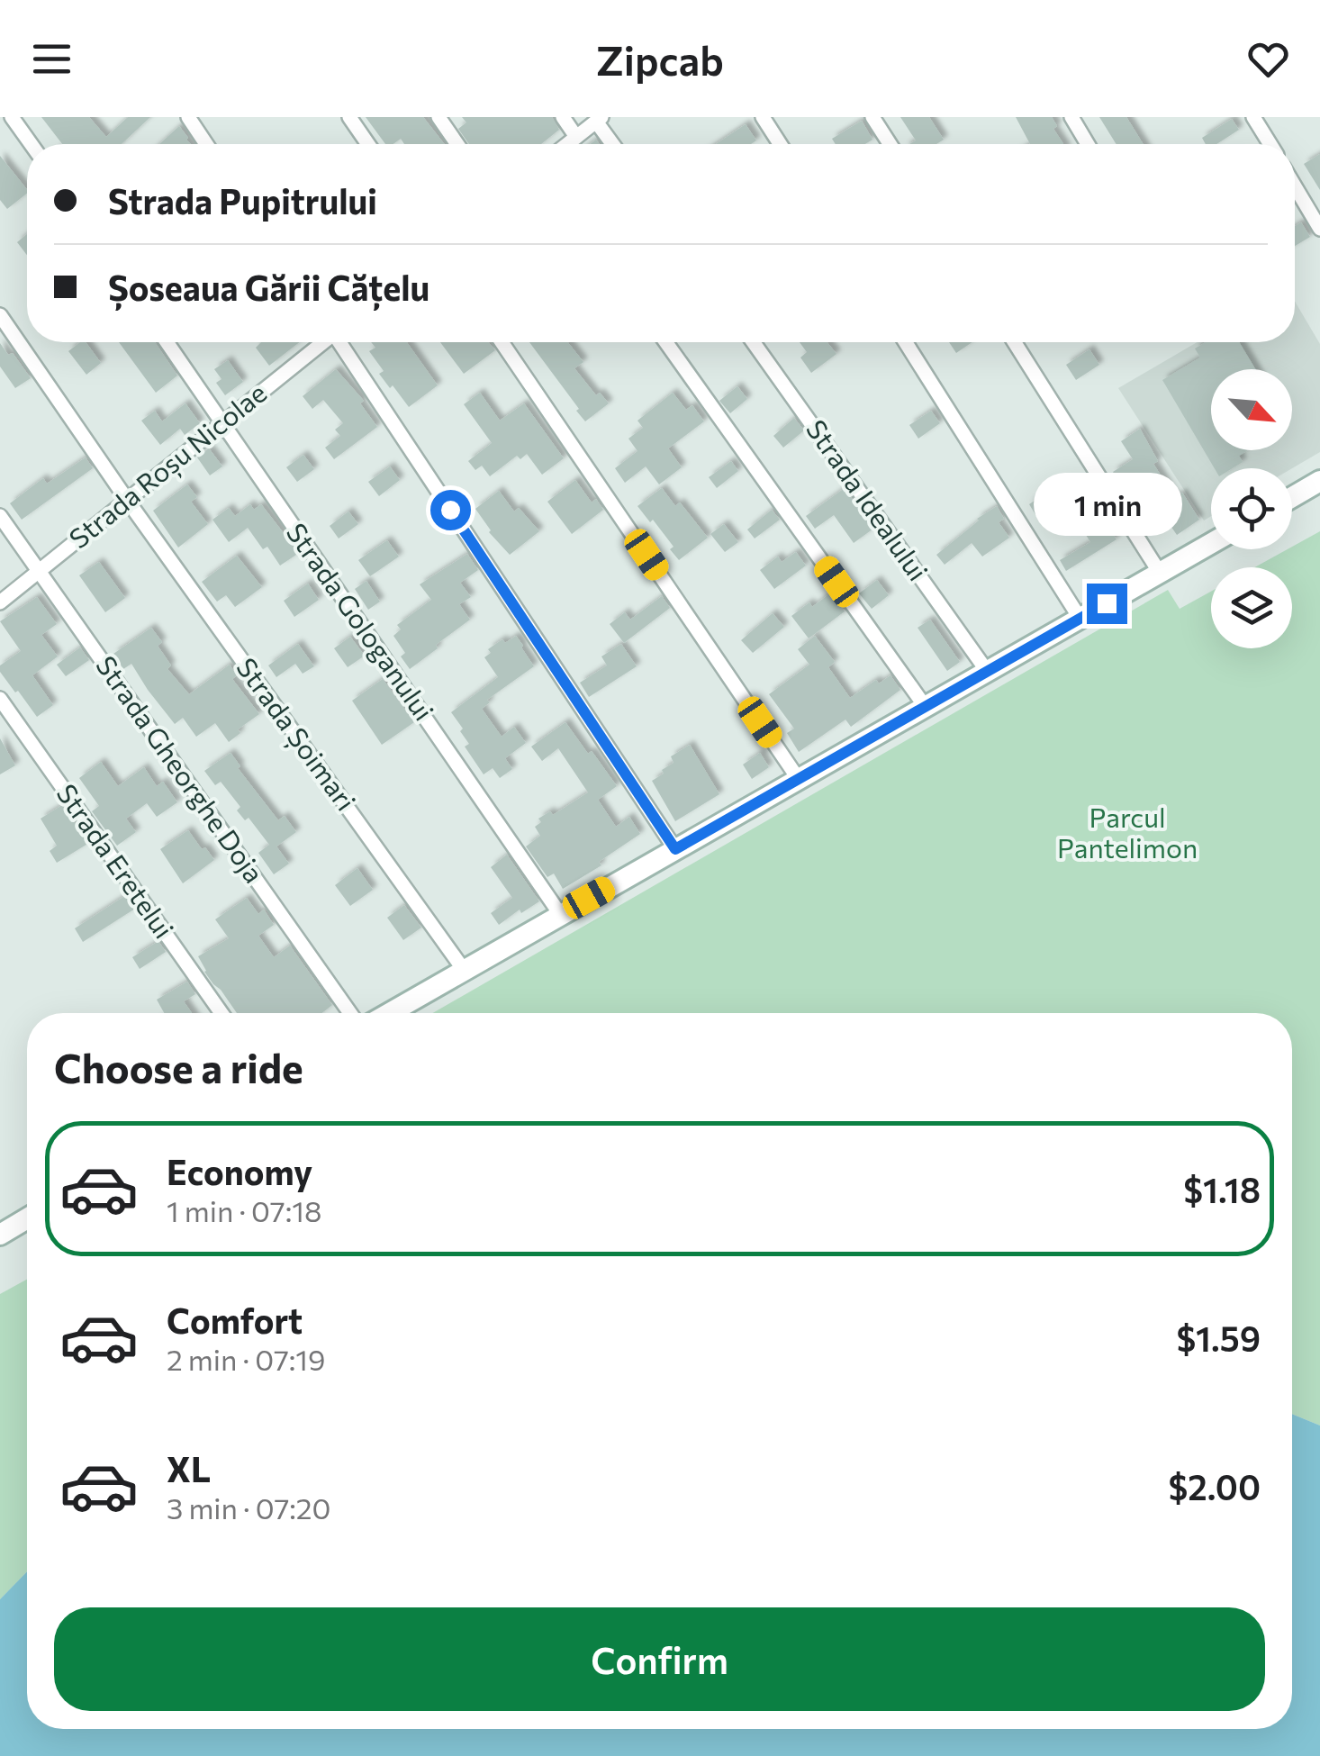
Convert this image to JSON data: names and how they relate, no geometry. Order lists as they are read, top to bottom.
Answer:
{
  "streets": {
    "street": [
      "Strada Roșu Nicolae",
      "Strada Idealului",
      "Strada Gologanului",
      "Strada Șoimari",
      "Strada Gheorghe Doja",
      "Strada Eretelui"
    ]
  },
  "crossings": [
    ["Strada Roșu Nicolae", "Strada Gologanului"],
    ["Strada Roșu Nicolae", "Strada Șoimari"],
    ["Strada Roșu Nicolae", "Strada Gheorghe Doja"]
  ],
  "parks": ["Parcul Pantelimon"],
  "north": "bottom right",
  "page": {
    "header": "Zipcab",
    "banner": ["Strada Pupitrului", "Șoseaua Gării Cățelu"],
    "bubble": "1 min",
    "heading": "Choose a ride",
    "list": [
      {
        "name": "Economy",
        "note": "1 min · 07:18",
        "value": "$1.18"
      },
      {
        "name": "Comfort",
        "note": "2 min · 07:19",
        "value": "$1.59"
      },
      {
        "name": "XL",
        "note": "3 min · 07:20",
        "value": "$2.00"
      }
    ],
    "buttons": "Confirm"
  }
}
